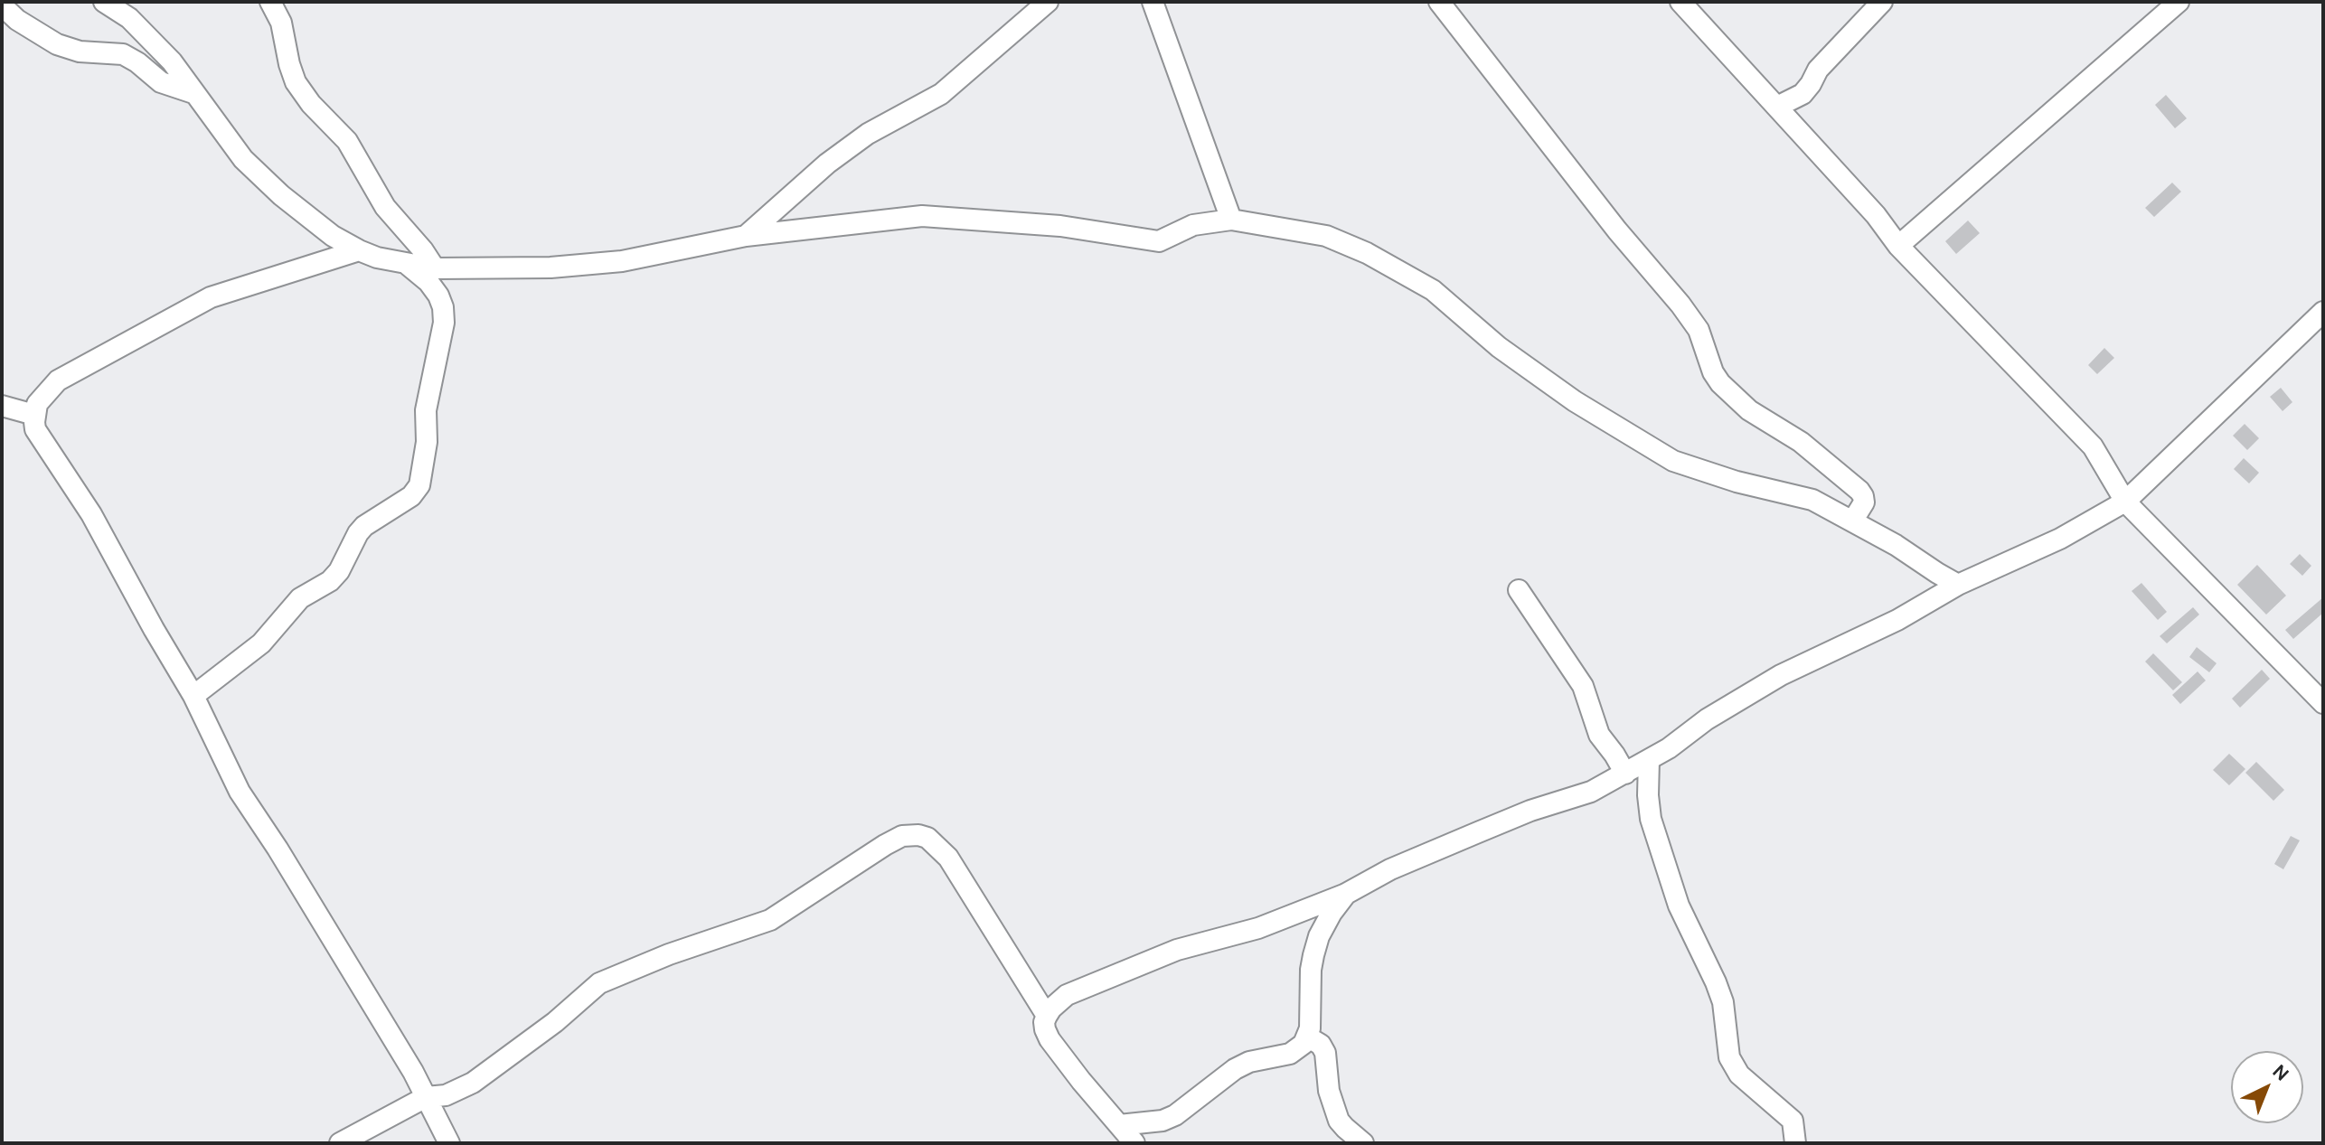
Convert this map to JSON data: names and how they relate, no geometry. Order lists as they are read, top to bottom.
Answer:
{
  "north": "top right"
}
